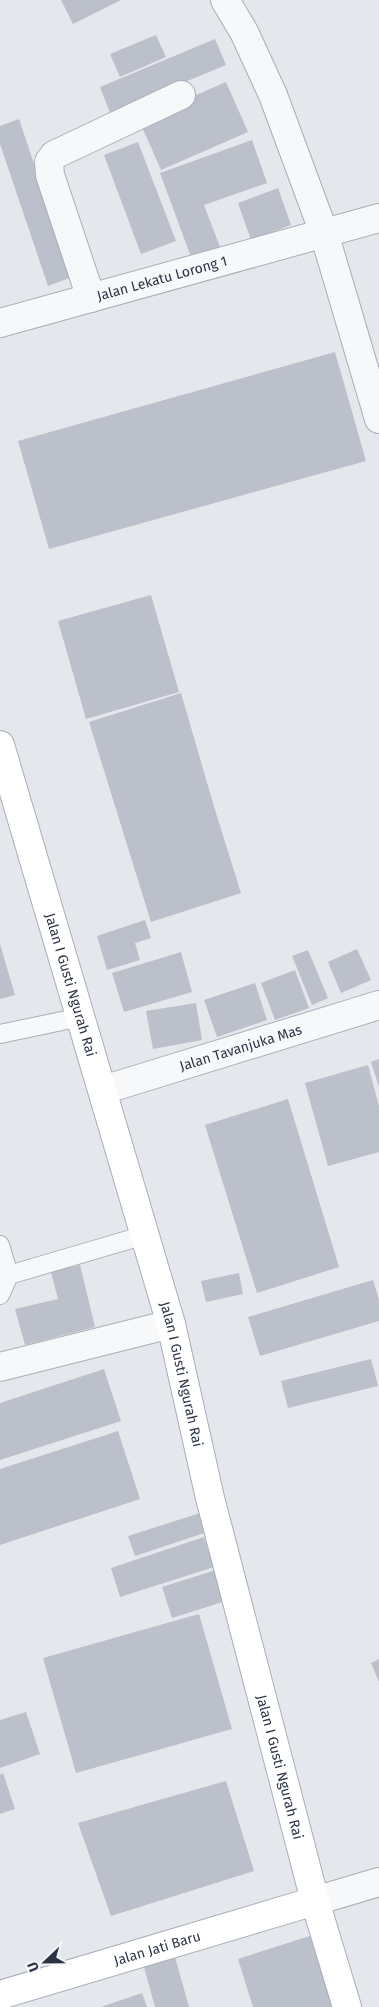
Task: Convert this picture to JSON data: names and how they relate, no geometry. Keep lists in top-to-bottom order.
{
  "streets": {
    "main road": ["Jalan I Gusti Ngurah Rai", "Jalan Jati Baru"],
    "street": ["Jalan Lekatu Lorong 1", "Jalan Tavanjuka Mas"]
  },
  "crossings": [
    ["Jalan I Gusti Ngurah Rai", "Jalan Tavanjuka Mas"],
    ["Jalan I Gusti Ngurah Rai", "Jalan Jati Baru"]
  ],
  "north": "left"
}
